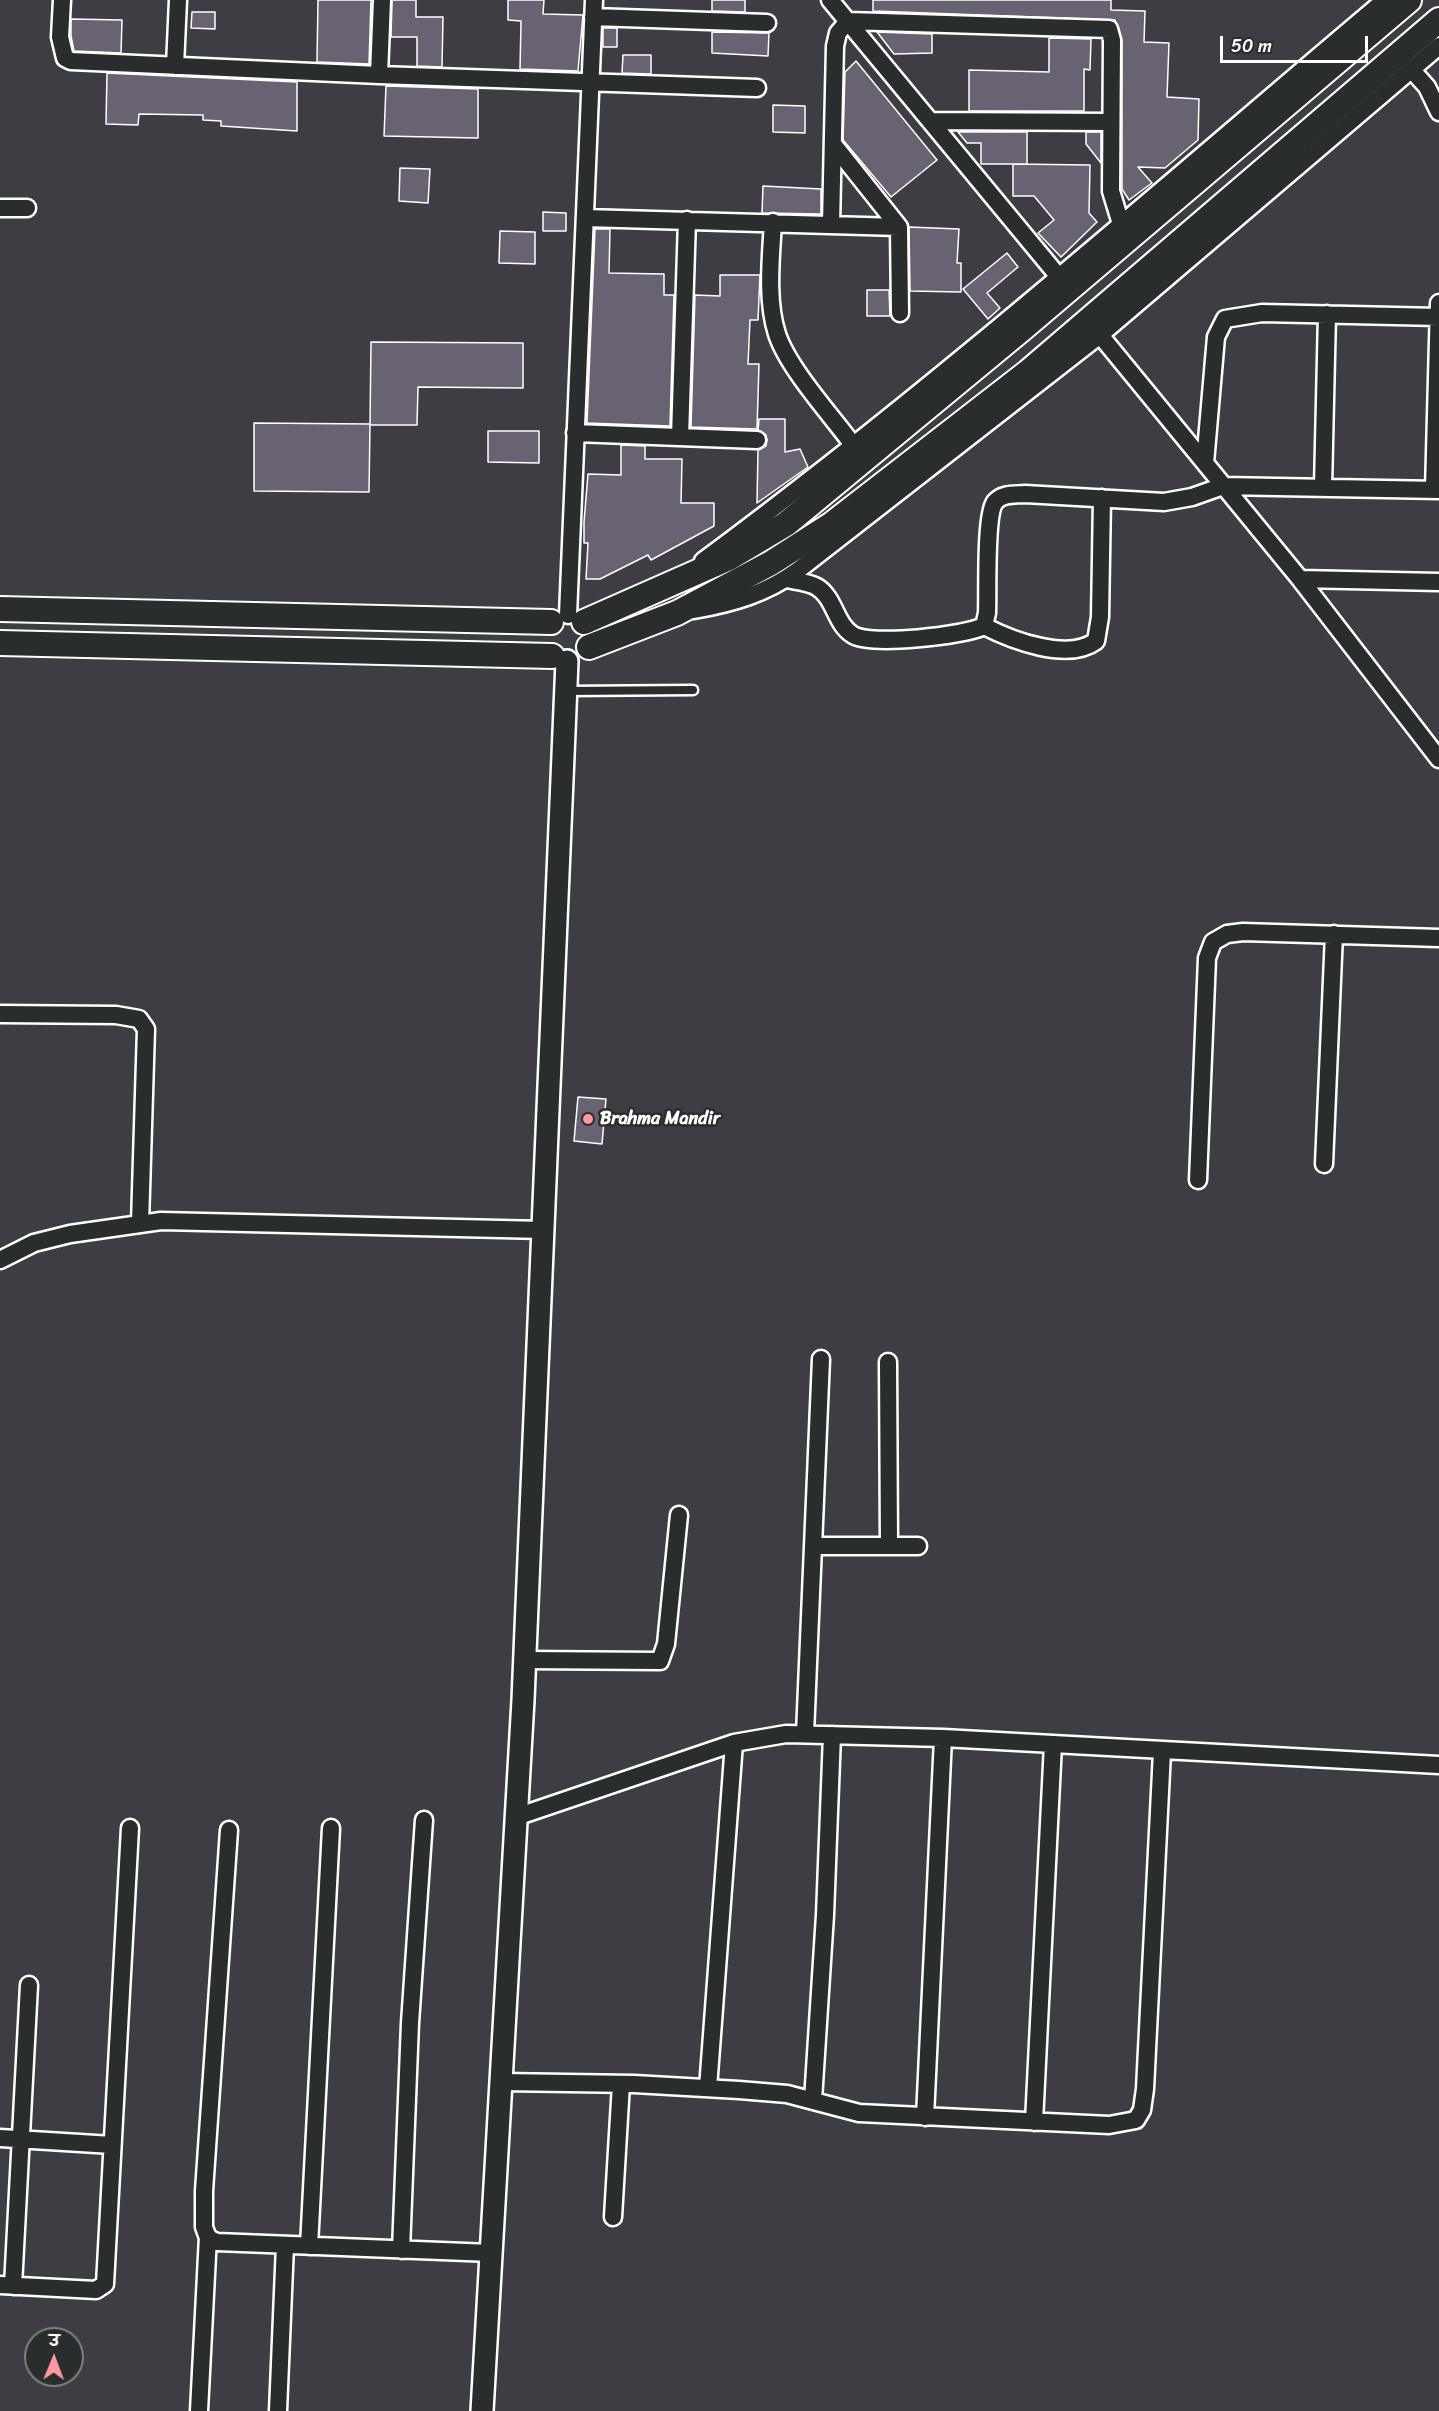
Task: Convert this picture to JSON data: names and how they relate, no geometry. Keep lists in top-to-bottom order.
{
  "places": ["Brahma Mandir"],
  "scale_bar": "50 m",
  "north": "top"
}
